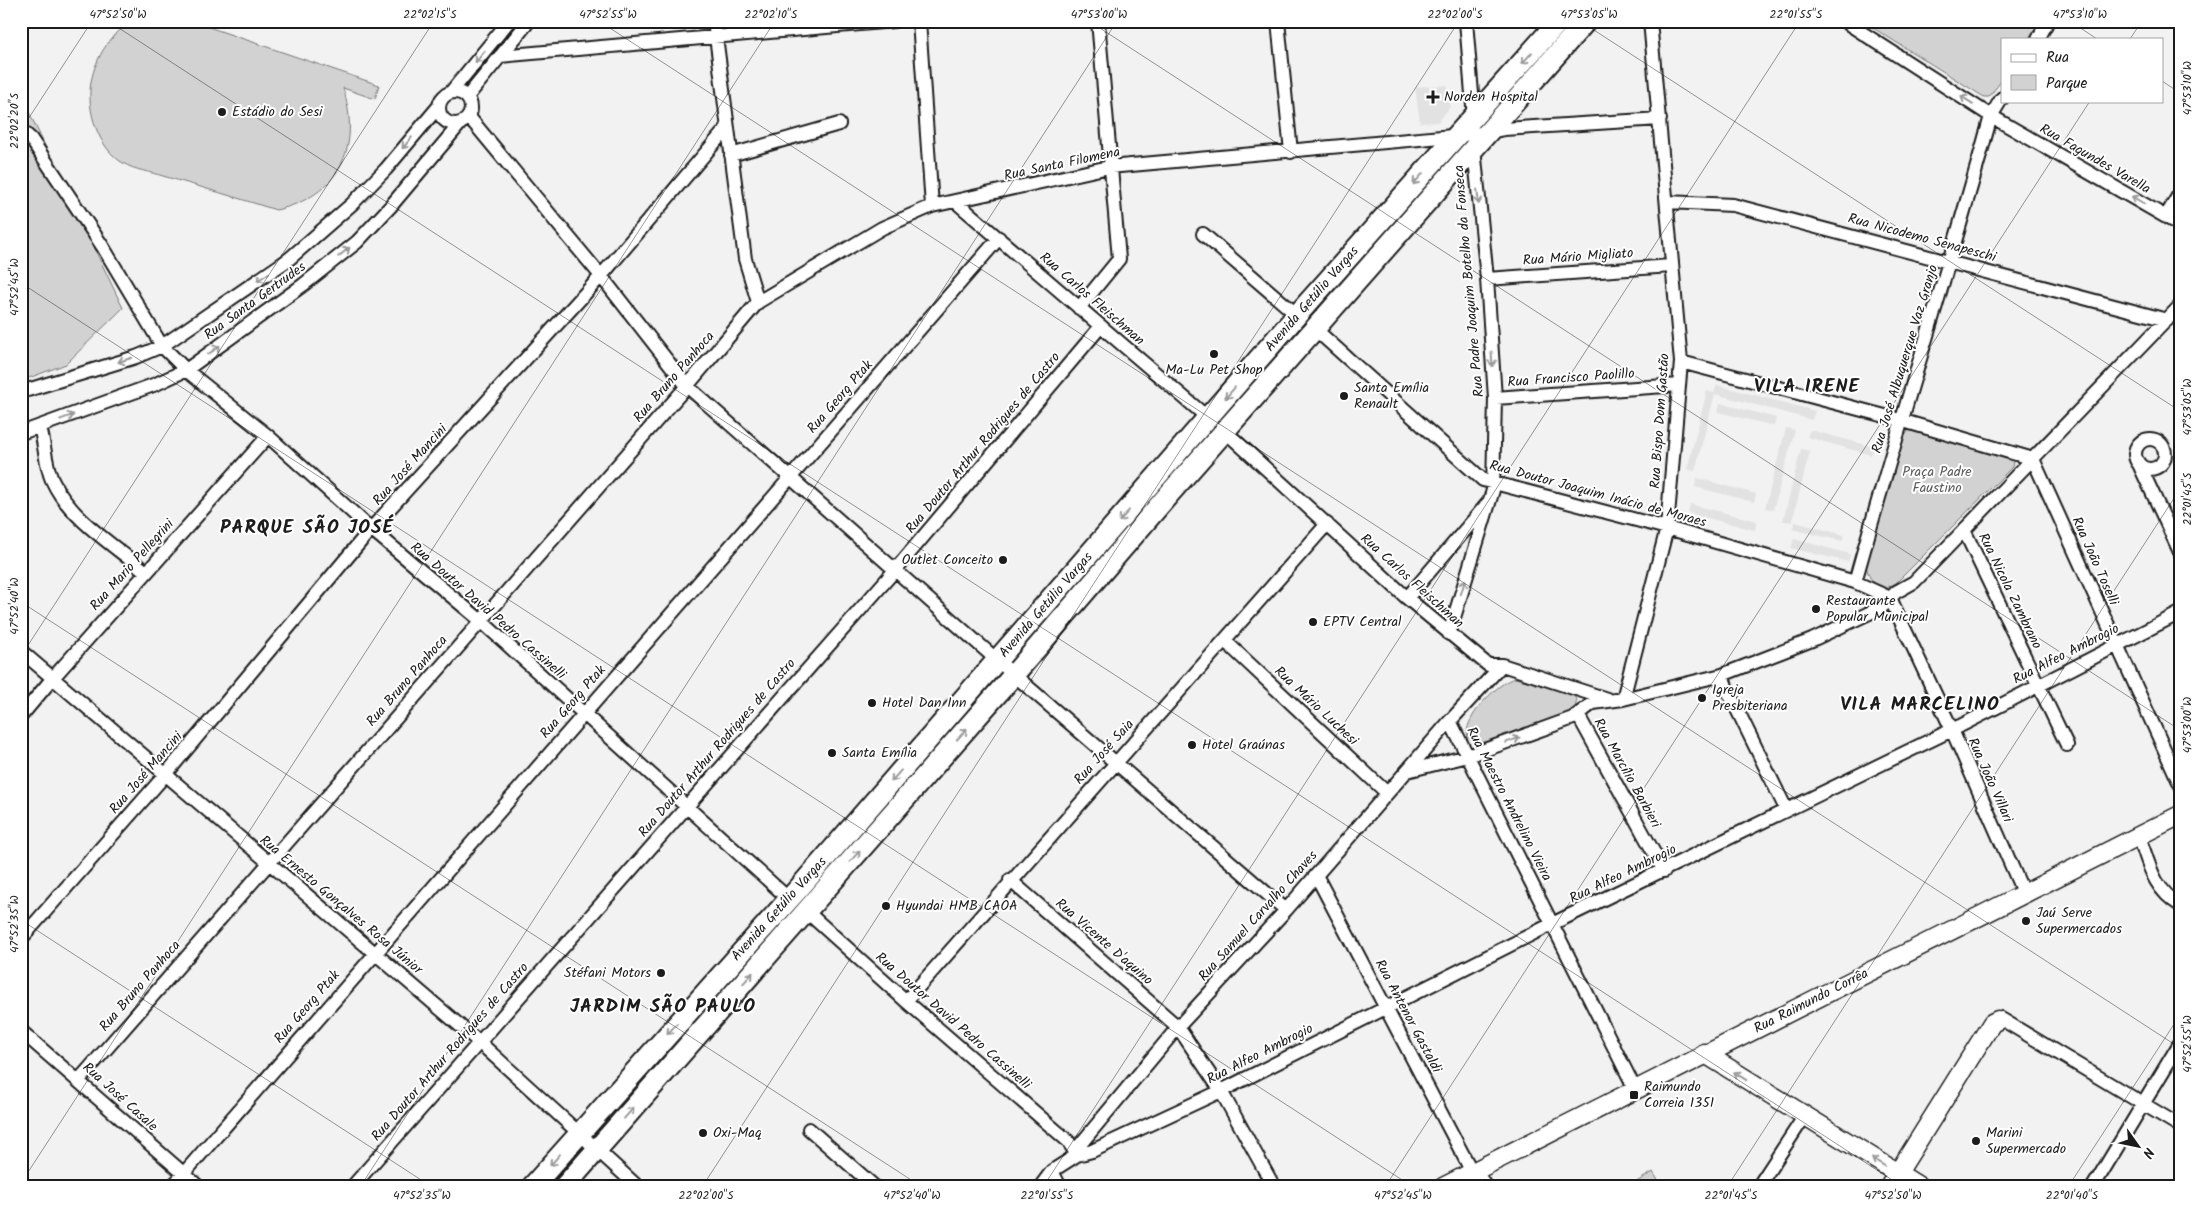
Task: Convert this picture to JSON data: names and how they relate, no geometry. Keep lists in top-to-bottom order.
{
  "streets": {
    "main road": ["Avenida Getúlio Vargas", "Rua Raimundo Corrêa"],
    "street": [
      "Rua Fagundes Varella",
      "Rua Santa Filomena",
      "Rua Nicodemo Senapeschi",
      "Rua Mário Migliato",
      "Rua Padre Joaquim Botelho da Fonseca",
      "Rua Carlos Fleischman",
      "Rua Santa Gertrudes",
      "Rua José Albuquerque Vaz Granjo",
      "Rua Bruno Panhoca",
      "Rua Francisco Paolillo",
      "Rua Georg Ptak",
      "Rua Bispo Dom Gastão",
      "Rua Doutor Arthur Rodrigues de Castro",
      "Rua José Mancini",
      "Rua Doutor Joaquim Inácio de Moraes",
      "Rua João Toselli",
      "Rua Mario Pellegrini",
      "Rua Nicola Zambrano",
      "Rua Doutor David Pedro Cassinelli",
      "Rua Alfeo Ambrogio",
      "Rua Mário Luchesi",
      "Rua José Saia",
      "Rua Marcílio Barbieri",
      "Rua João Villari",
      "Rua Maestro Andrelino Vieira",
      "Rua Ernesto Gonçalves Rosa Júnior",
      "Rua Samuel Carvalho Chaves",
      "Rua Vicente D'aquino",
      "Rua Antenor Gastaldi",
      "Rua José Casale"
    ]
  },
  "crossings": [
    ["Rua Fagundes Varella", "Rua José Albuquerque Vaz Granjo"],
    ["Rua Santa Filomena", "Rua Padre Joaquim Botelho da Fonseca"],
    ["Rua Santa Filomena", "Rua Carlos Fleischman"],
    ["Rua Santa Filomena", "Avenida Getúlio Vargas"],
    ["Rua Santa Filomena", "Rua Bruno Panhoca"],
    ["Rua Santa Filomena", "Rua Bispo Dom Gastão"],
    ["Rua Nicodemo Senapeschi", "Rua José Albuquerque Vaz Granjo"],
    ["Rua Nicodemo Senapeschi", "Rua Bispo Dom Gastão"],
    ["Rua Mário Migliato", "Rua Padre Joaquim Botelho da Fonseca"],
    ["Rua Mário Migliato", "Rua Bispo Dom Gastão"],
    ["Rua Padre Joaquim Botelho da Fonseca", "Rua Carlos Fleischman"],
    ["Rua Padre Joaquim Botelho da Fonseca", "Avenida Getúlio Vargas"],
    ["Rua Padre Joaquim Botelho da Fonseca", "Rua Francisco Paolillo"],
    ["Rua Padre Joaquim Botelho da Fonseca", "Rua Doutor Joaquim Inácio de Moraes"],
    ["Rua Carlos Fleischman", "Avenida Getúlio Vargas"],
    ["Rua Carlos Fleischman", "Rua Georg Ptak"],
    ["Rua Carlos Fleischman", "Rua Doutor Arthur Rodrigues de Castro"],
    ["Rua Carlos Fleischman", "Rua José Saia"],
    ["Rua Carlos Fleischman", "Rua Samuel Carvalho Chaves"],
    ["Avenida Getúlio Vargas", "Rua Doutor Joaquim Inácio de Moraes"],
    ["Avenida Getúlio Vargas", "Rua Doutor David Pedro Cassinelli"],
    ["Avenida Getúlio Vargas", "Rua Ernesto Gonçalves Rosa Júnior"],
    ["Rua Santa Gertrudes", "Rua Doutor David Pedro Cassinelli"],
    ["Rua José Albuquerque Vaz Granjo", "Rua Doutor Joaquim Inácio de Moraes"],
    ["Rua Bruno Panhoca", "Rua Doutor David Pedro Cassinelli"],
    ["Rua Bruno Panhoca", "Rua Ernesto Gonçalves Rosa Júnior"],
    ["Rua Bruno Panhoca", "Rua José Casale"],
    ["Rua Francisco Paolillo", "Rua Bispo Dom Gastão"],
    ["Rua Georg Ptak", "Rua Doutor David Pedro Cassinelli"],
    ["Rua Georg Ptak", "Rua Ernesto Gonçalves Rosa Júnior"],
    ["Rua Georg Ptak", "Rua José Casale"],
    ["Rua Bispo Dom Gastão", "Rua Doutor Joaquim Inácio de Moraes"],
    ["Rua Doutor Arthur Rodrigues de Castro", "Rua Doutor David Pedro Cassinelli"],
    ["Rua Doutor Arthur Rodrigues de Castro", "Rua Ernesto Gonçalves Rosa Júnior"],
    ["Rua José Mancini", "Rua Doutor David Pedro Cassinelli"],
    ["Rua José Mancini", "Rua Ernesto Gonçalves Rosa Júnior"],
    ["Rua Doutor Joaquim Inácio de Moraes", "Rua João Villari"],
    ["Rua João Toselli", "Rua Alfeo Ambrogio"],
    ["Rua Mario Pellegrini", "Rua Doutor David Pedro Cassinelli"],
    ["Rua Mario Pellegrini", "Rua Ernesto Gonçalves Rosa Júnior"],
    ["Rua Nicola Zambrano", "Rua Alfeo Ambrogio"],
    ["Rua Doutor David Pedro Cassinelli", "Rua Alfeo Ambrogio"],
    ["Rua Doutor David Pedro Cassinelli", "Rua José Saia"],
    ["Rua Doutor David Pedro Cassinelli", "Rua Samuel Carvalho Chaves"],
    ["Rua Alfeo Ambrogio", "Rua Marcílio Barbieri"],
    ["Rua Alfeo Ambrogio", "Rua João Villari"],
    ["Rua Alfeo Ambrogio", "Rua Maestro Andrelino Vieira"],
    ["Rua Alfeo Ambrogio", "Rua Samuel Carvalho Chaves"],
    ["Rua Alfeo Ambrogio", "Rua Antenor Gastaldi"],
    ["Rua Mário Luchesi", "Rua José Saia"],
    ["Rua Mário Luchesi", "Rua Samuel Carvalho Chaves"],
    ["Rua José Saia", "Rua Vicente D'aquino"],
    ["Rua João Villari", "Rua Raimundo Corrêa"],
    ["Rua Maestro Andrelino Vieira", "Rua Samuel Carvalho Chaves"],
    ["Rua Maestro Andrelino Vieira", "Rua Raimundo Corrêa"],
    ["Rua Samuel Carvalho Chaves", "Rua Vicente D'aquino"],
    ["Rua Samuel Carvalho Chaves", "Rua Antenor Gastaldi"],
    ["Rua Raimundo Corrêa", "Rua Antenor Gastaldi"]
  ],
  "one_way": ["Rua Fagundes Varella"],
  "districts": [
    "VILA IRENE",
    "PARQUE SÃO JOSÉ",
    "VILA MARCELINO",
    "JARDIM SÃO PAULO"
  ],
  "parks": ["Praça Padre Faustino"],
  "places": {
    "health": ["Norden Hospital"],
    "other": [
      "Estádio do Sesi",
      "Ma-Lu Pet Shop",
      "Santa Emília Renault",
      "Outlet Conceito",
      "Restaurante Popular Municipal",
      "EPTV Central",
      "Igreja Presbiteriana",
      "Hotel Dan Inn",
      "Hotel Graúnas",
      "Santa Emília",
      "Hyundai HMB CAOA",
      "Jaú Serve Supermercados",
      "Stéfani Motors",
      "Oxi-Maq",
      "Marini Supermercado"
    ],
    "transit": ["Raimundo Correia 1351"]
  },
  "legend": ["Rua", "Parque"],
  "north": "bottom right",
  "coordinates": [
    "47°52'50\"W",
    "22°02'15\"S",
    "47°52'55\"W",
    "22°02'10\"S",
    "47°53'00\"W",
    "22°02'00\"S",
    "47°53'05\"W",
    "22°01'55\"S",
    "47°53'10\"W",
    "22°02'20\"S",
    "47°52'45\"W",
    "22°01'45\"S",
    "47°52'40\"W",
    "47°52'35\"W",
    "22°01'40\"S"
  ]
}
